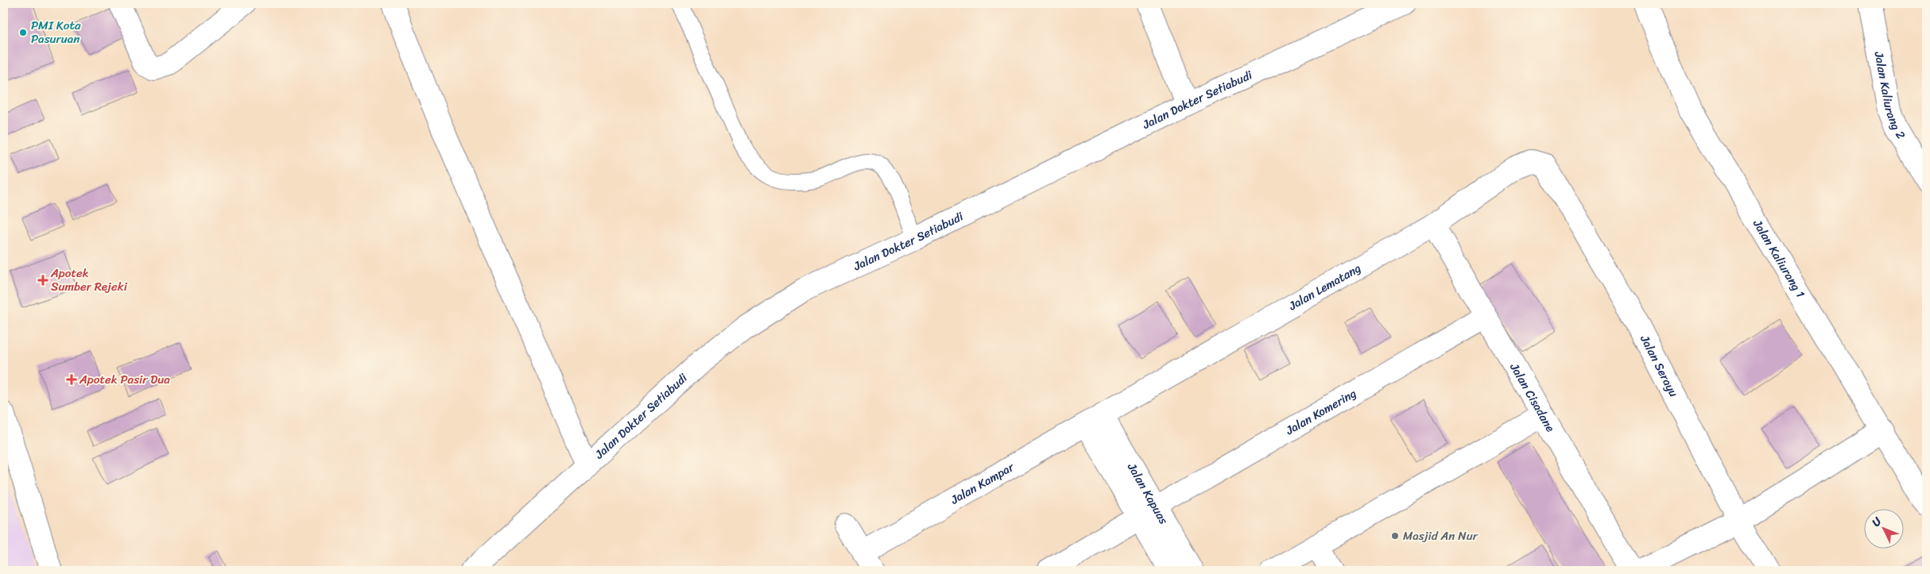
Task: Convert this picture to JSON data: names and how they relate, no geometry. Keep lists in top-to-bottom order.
{
  "streets": {
    "main road": [
      "Jalan Kaliurang 2",
      "Jalan Dokter Setiabudi",
      "Jalan Kaliurang 1",
      "Jalan Lematang",
      "Jalan Serayu",
      "Jalan Cisadane",
      "Jalan Komering",
      "Jalan Kampar",
      "Jalan Kapuas"
    ]
  },
  "crossings": [
    ["Jalan Lematang", "Jalan Serayu"],
    ["Jalan Lematang", "Jalan Cisadane"],
    ["Jalan Lematang", "Jalan Kampar"],
    ["Jalan Lematang", "Jalan Kapuas"],
    ["Jalan Cisadane", "Jalan Komering"],
    ["Jalan Komering", "Jalan Kapuas"],
    ["Jalan Kampar", "Jalan Kapuas"]
  ],
  "places": {
    "other": ["PMI Kota Pasuruan", "Masjid An Nur"],
    "health": ["Apotek Sumber Rejeki", "Apotek Pasir Dua"]
  },
  "north": "top left"
}
